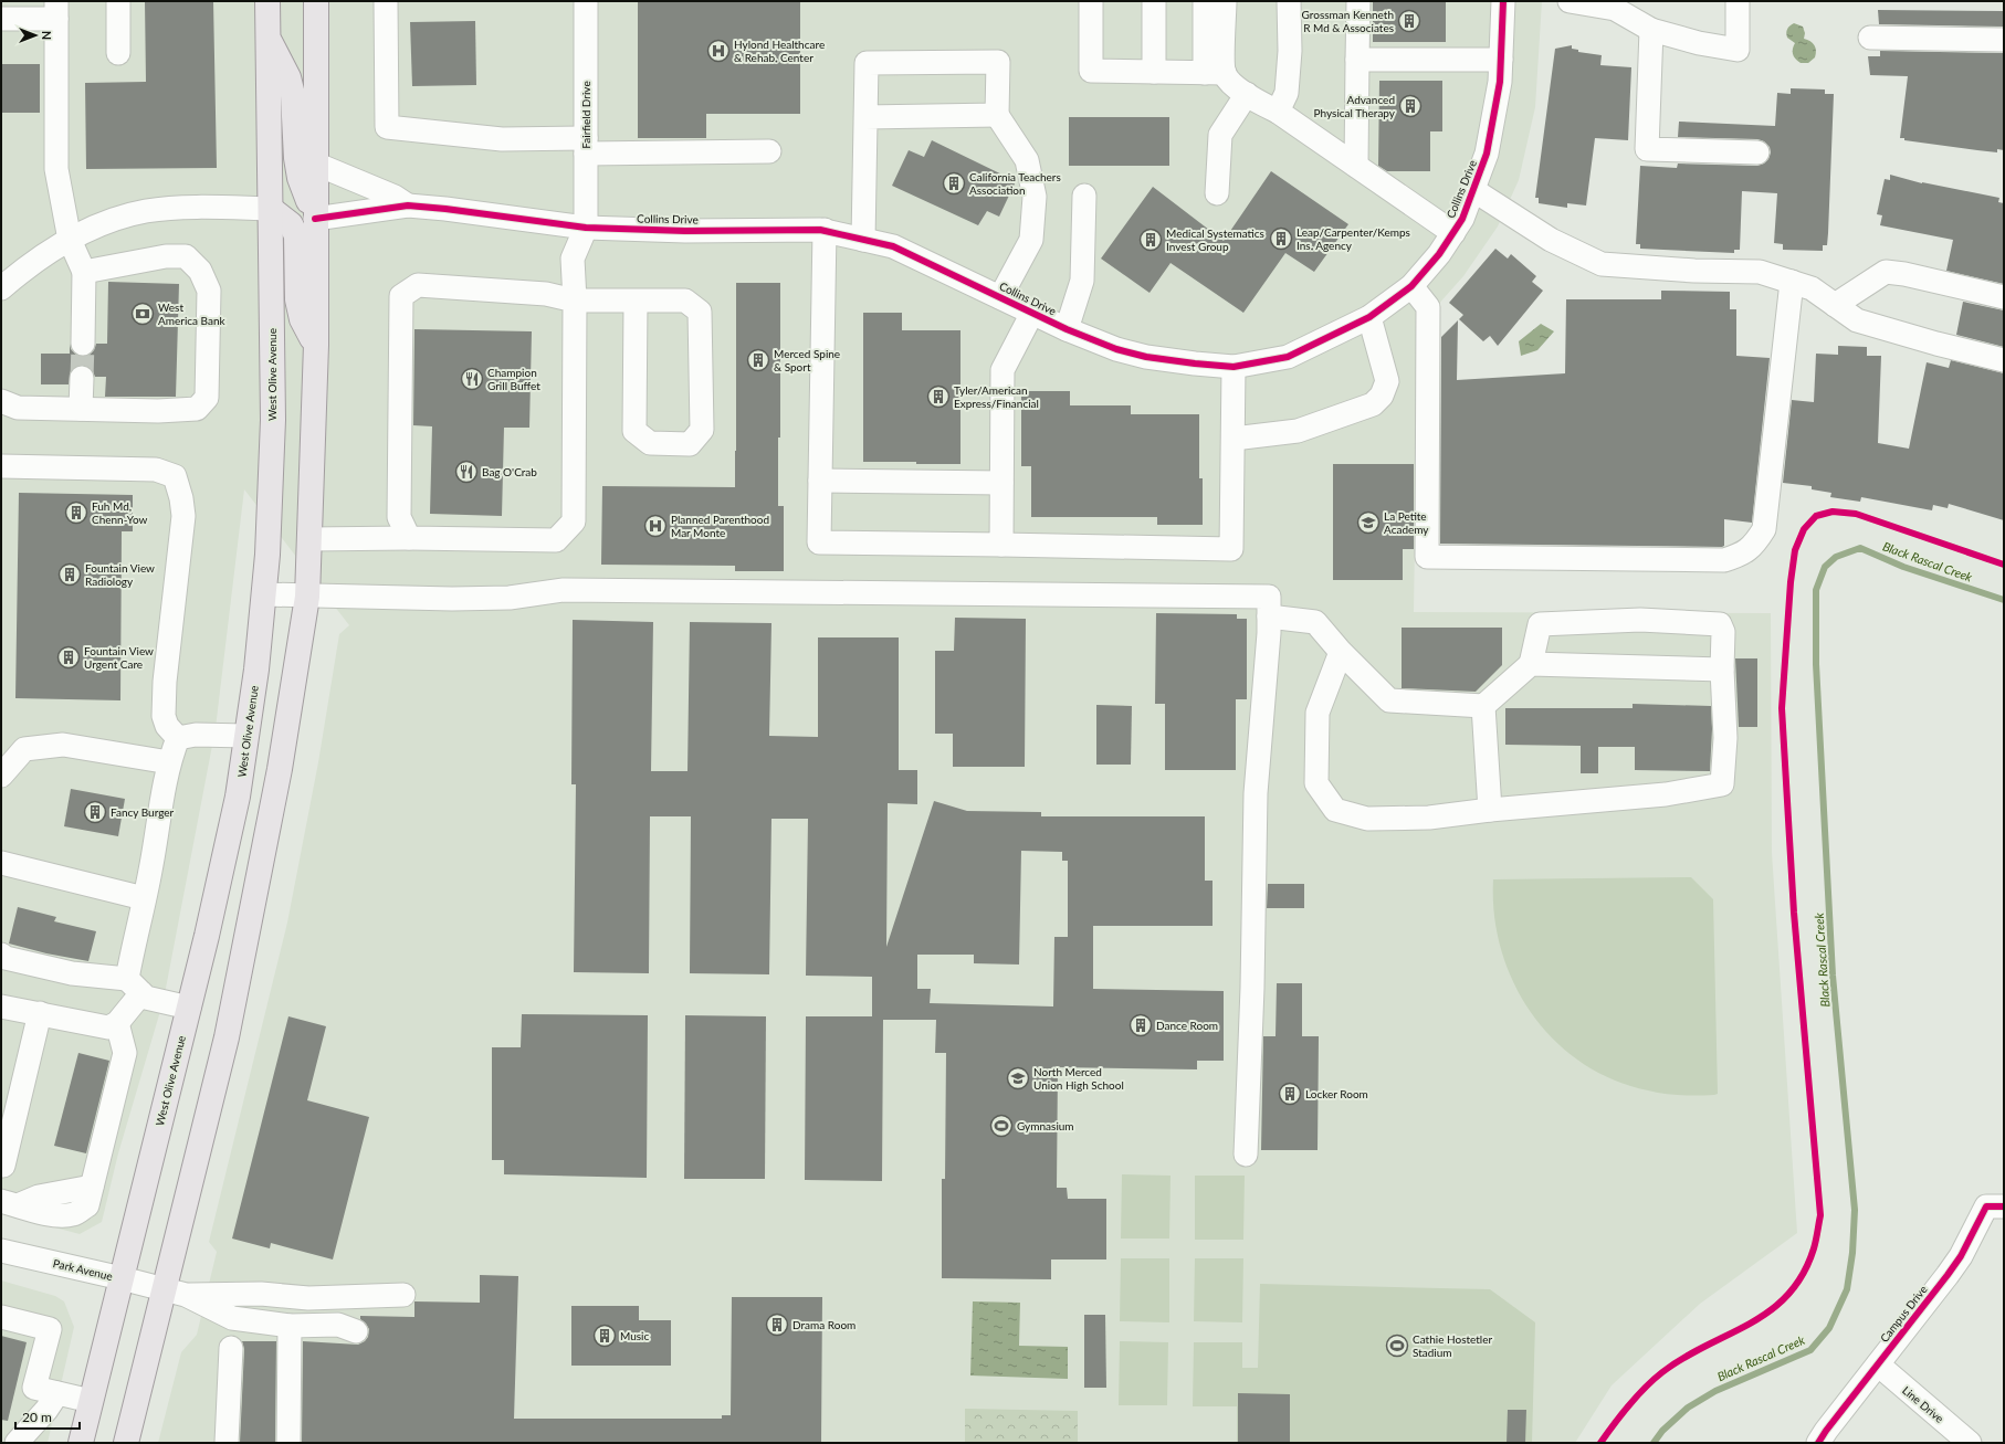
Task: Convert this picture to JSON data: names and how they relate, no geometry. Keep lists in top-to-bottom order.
{
  "streets": {
    "main road": ["West Olive Avenue"],
    "street": [
      "Fairfield Drive",
      "Collins Drive",
      "Park Avenue",
      "Campus Drive",
      "Line Drive"
    ]
  },
  "crossings": [
    ["Fairfield Drive", "Collins Drive"],
    ["West Olive Avenue", "Park Avenue"],
    ["Campus Drive", "Line Drive"]
  ],
  "water": ["Black Rascal Creek"],
  "places": {
    "building": [
      "Grossman Kenneth R Md & Associates",
      "Advanced Physical Therapy",
      "California Teachers Association",
      "Leap/Carpenter/Kemps Ins. Agency",
      "Medical Systematics Invest Group",
      "Merced Spine & Sport",
      "Tyler/American Express/Financial",
      "Fuh Md, Chenn-Yow",
      "Fountain View Radiology",
      "Fountain View Urgent Care",
      "Fancy Burger",
      "Dance Room",
      "Locker Room",
      "Drama Room",
      "Music"
    ],
    "hospital": ["Hylond Healthcare & Rehab. Center", "Planned Parenthood Mar Monte"],
    "bank": ["West America Bank"],
    "restaurant": ["Champion Grill Buffet", "Bag O'Crab"],
    "school or university": ["La Petite Academy", "North Merced Union High School"],
    "sports": ["Gymnasium", "Cathie Hostetler Stadium"]
  },
  "scale_bar": "20 m",
  "north": "right"
}
